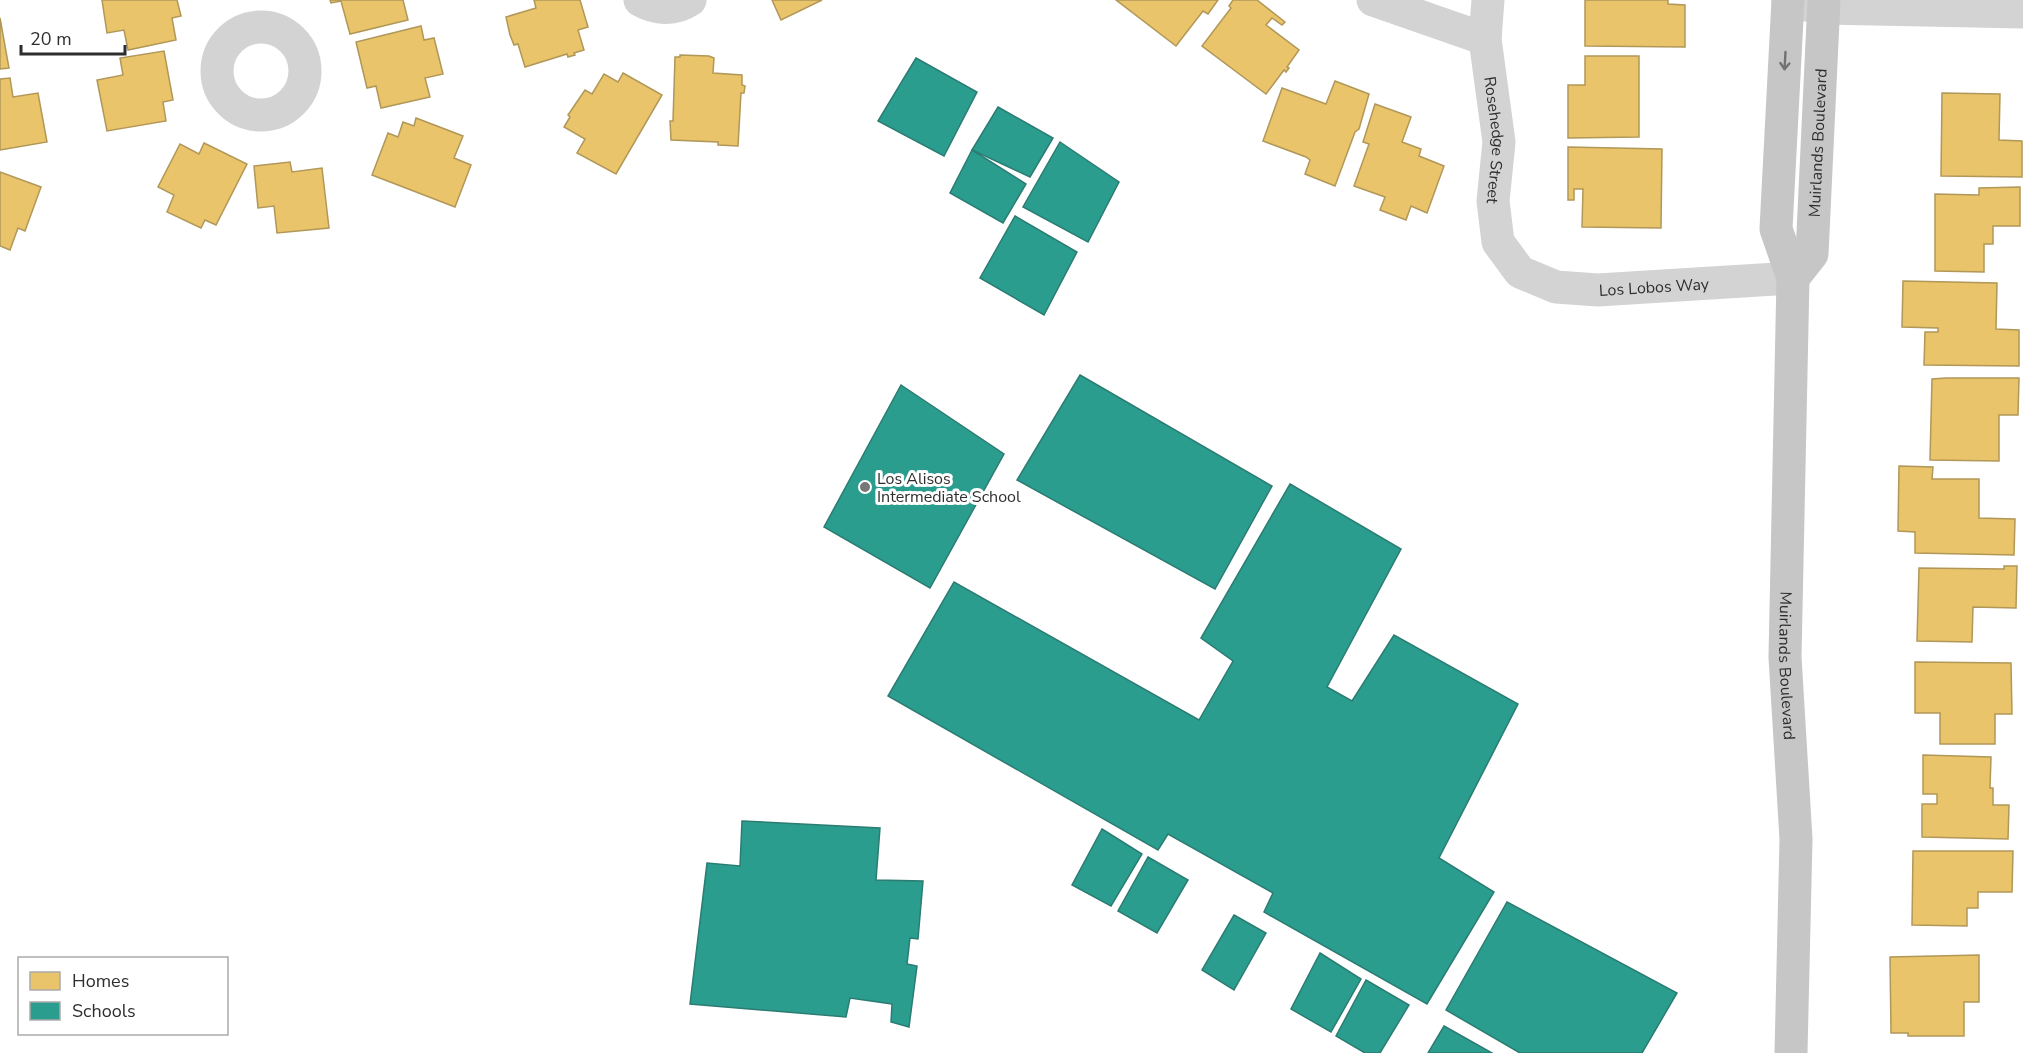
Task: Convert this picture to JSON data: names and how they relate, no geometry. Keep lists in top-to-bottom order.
{
  "streets": {
    "main road": ["Muirlands Boulevard"],
    "street": ["Rosehedge Street", "Los Lobos Way"]
  },
  "crossings": [
    ["Rosehedge Street", "Los Lobos Way"],
    ["Muirlands Boulevard", "Los Lobos Way"]
  ],
  "places": ["Los Alisos Intermediate School"],
  "legend": ["Homes", "Schools"],
  "scale_bar": "20 m"
}
